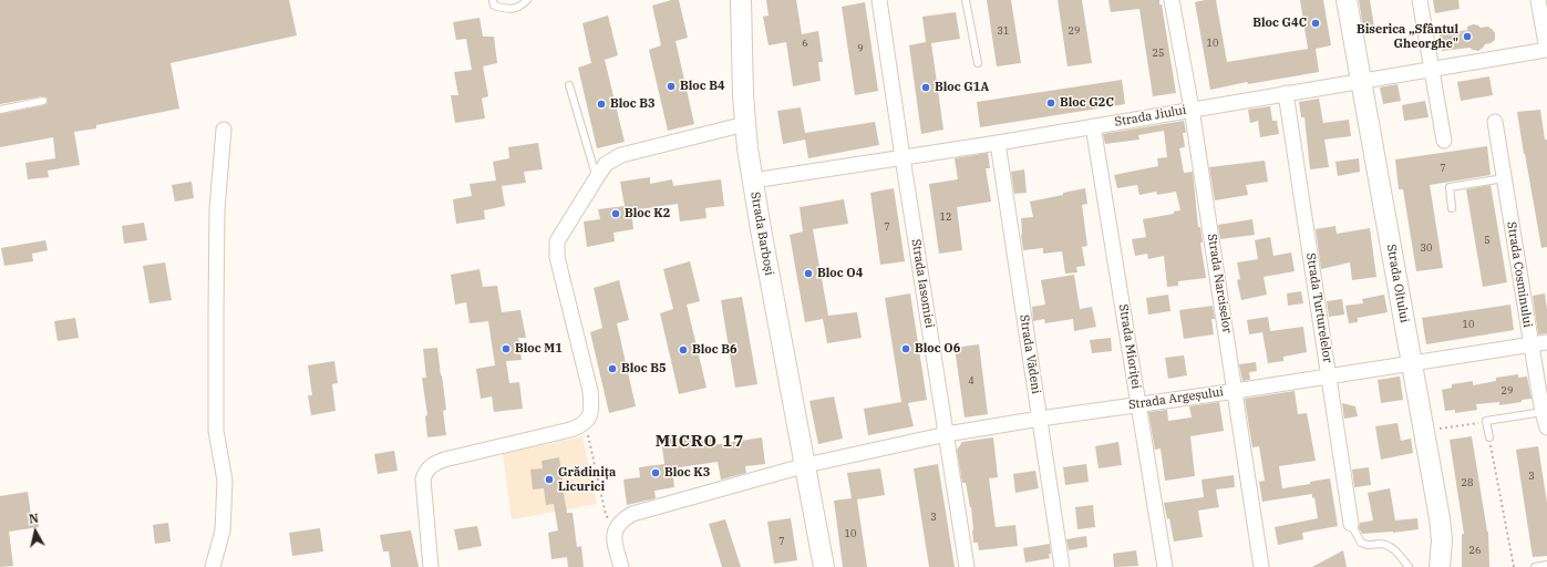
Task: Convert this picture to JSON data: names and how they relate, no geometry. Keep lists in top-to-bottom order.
{
  "streets": {
    "street": [
      "Strada Jiului",
      "Strada Barboși",
      "Strada Cosminului",
      "Strada Iasomiei",
      "Strada Narciselor",
      "Strada Oltului",
      "Strada Turturelelor",
      "Strada Mioriței",
      "Strada Vădeni",
      "Strada Argeșului"
    ]
  },
  "crossings": [
    ["Strada Jiului", "Strada Barboși"],
    ["Strada Jiului", "Strada Iasomiei"],
    ["Strada Jiului", "Strada Narciselor"],
    ["Strada Jiului", "Strada Oltului"],
    ["Strada Jiului", "Strada Turturelelor"],
    ["Strada Jiului", "Strada Mioriței"],
    ["Strada Jiului", "Strada Vădeni"],
    ["Strada Barboși", "Strada Argeșului"],
    ["Strada Cosminului", "Strada Argeșului"],
    ["Strada Iasomiei", "Strada Argeșului"],
    ["Strada Narciselor", "Strada Argeșului"],
    ["Strada Oltului", "Strada Argeșului"],
    ["Strada Turturelelor", "Strada Argeșului"],
    ["Strada Mioriței", "Strada Argeșului"],
    ["Strada Vădeni", "Strada Argeșului"]
  ],
  "districts": ["MICRO 17"],
  "places": [
    "Bloc G4C",
    "Biserica „Sfântul Gheorghe\"",
    "Bloc B4",
    "Bloc G1A",
    "Bloc G2C",
    "Bloc B3",
    "Bloc K2",
    "Bloc O4",
    "Bloc M1",
    "Bloc O6",
    "Bloc B6",
    "Bloc B5",
    "Bloc K3",
    "Grădinița Licurici"
  ],
  "house_numbers": [
    "31",
    "29",
    "6",
    "10",
    "9",
    "25",
    "7",
    "12",
    "7",
    "5",
    "30",
    "10",
    "4",
    "29",
    "3",
    "28",
    "3",
    "10",
    "7",
    "26"
  ],
  "north": "top"
}
